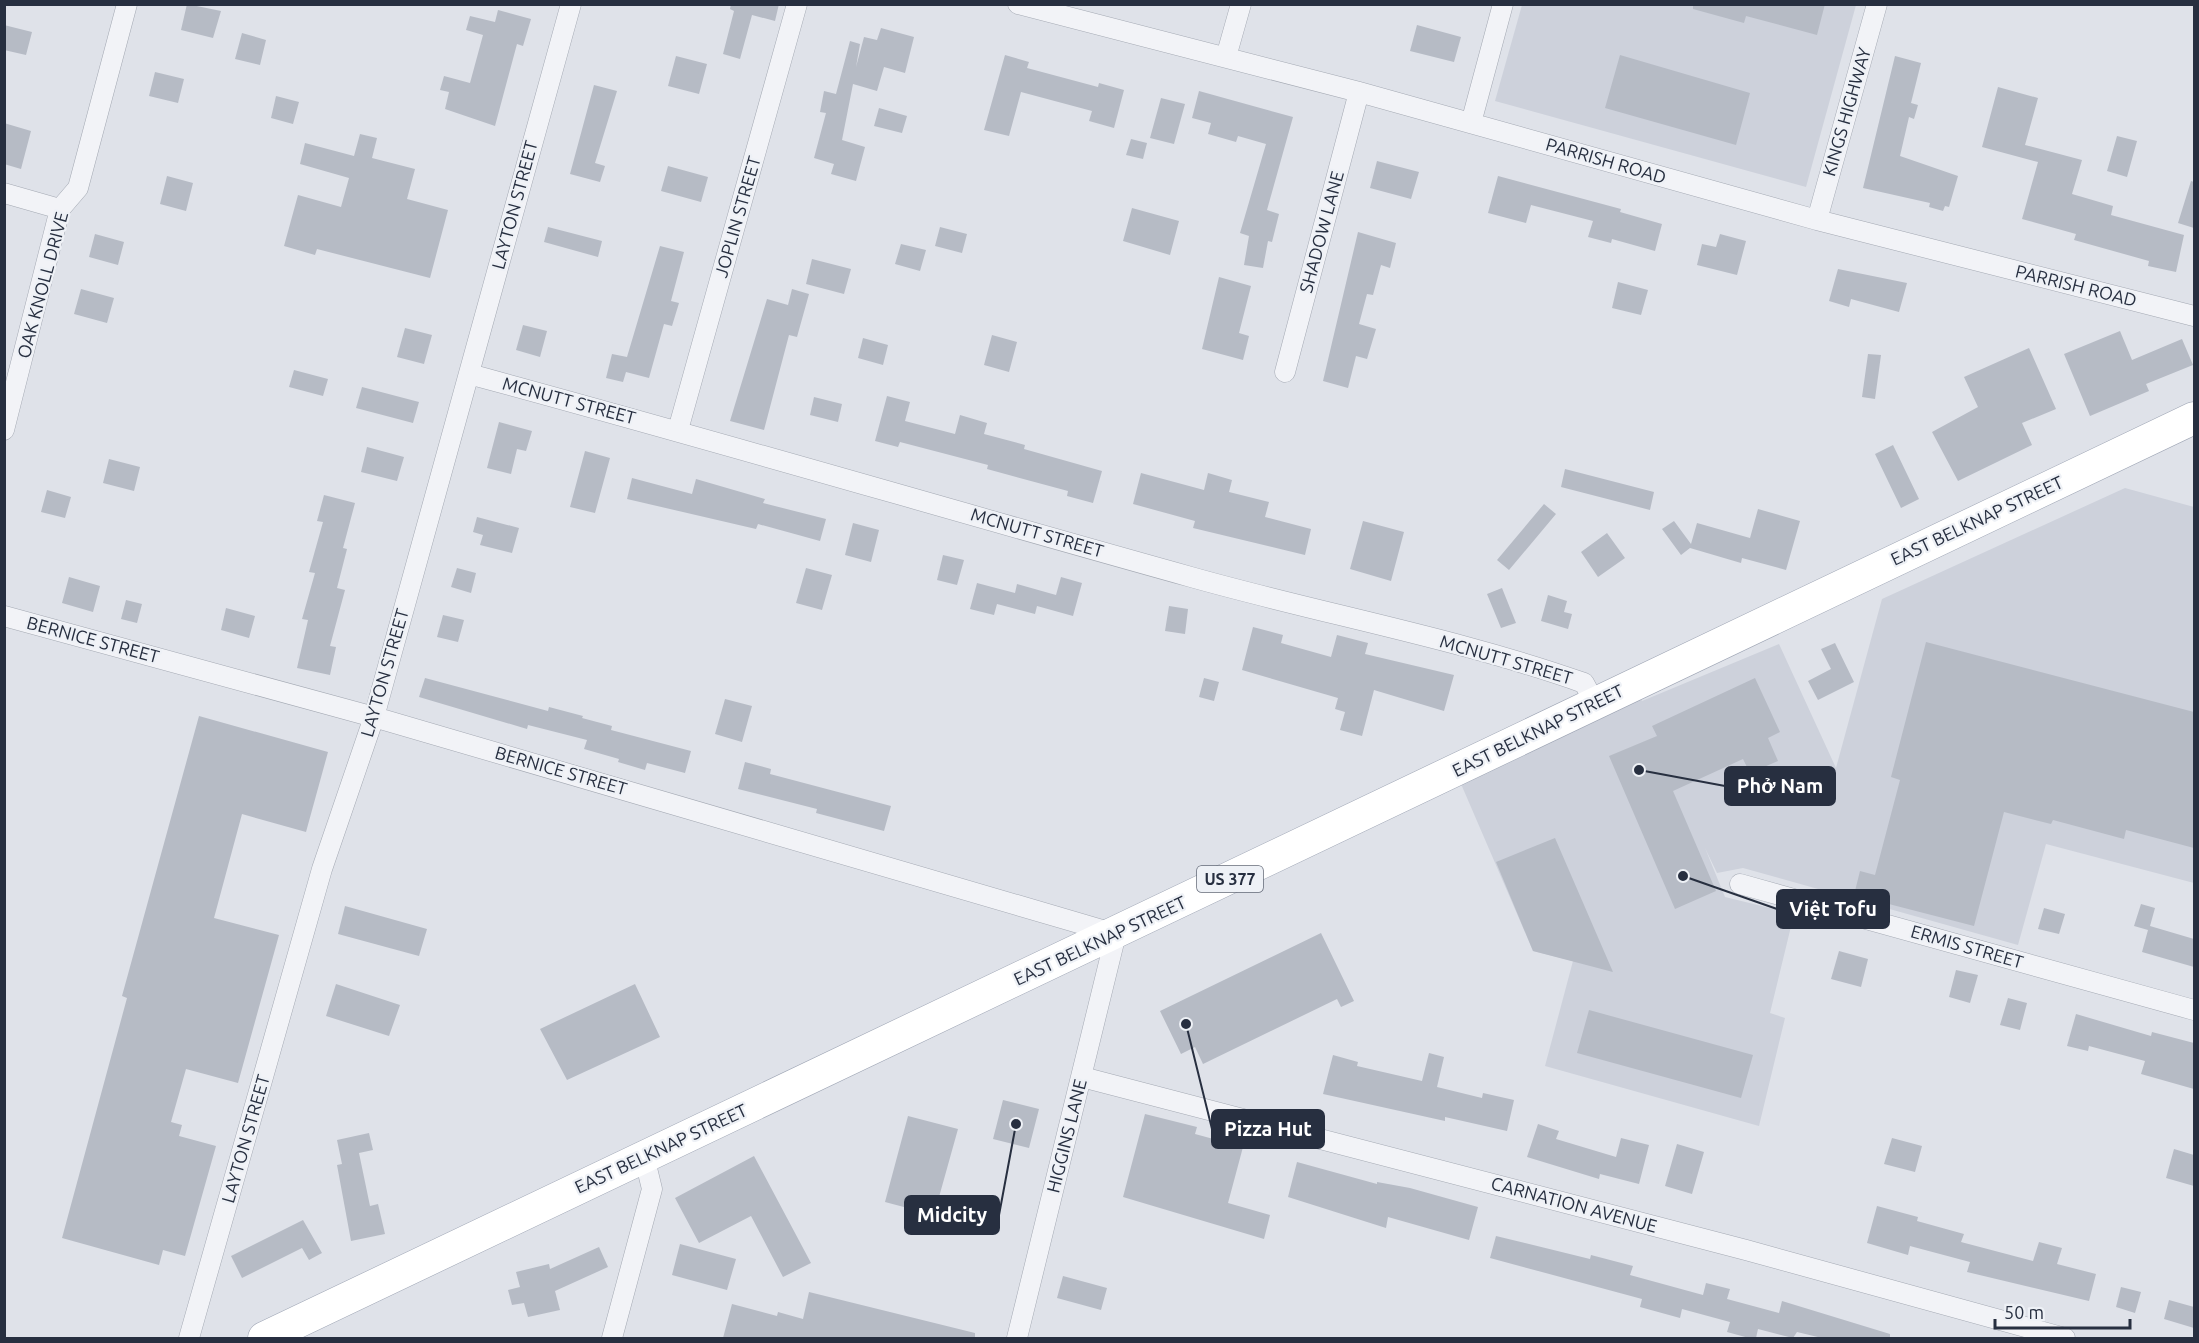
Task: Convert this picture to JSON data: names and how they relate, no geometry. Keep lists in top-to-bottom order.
{
  "streets": {
    "main road": ["EAST BELKNAP STREET", "US 377"],
    "street": [
      "KINGS HIGHWAY",
      "PARRISH ROAD",
      "LAYTON STREET",
      "JOPLIN STREET",
      "SHADOW LANE",
      "OAK KNOLL DRIVE",
      "MCNUTT STREET",
      "BERNICE STREET",
      "ERMIS STREET",
      "HIGGINS LANE",
      "CARNATION AVENUE"
    ]
  },
  "crossings": [
    ["KINGS HIGHWAY", "PARRISH ROAD"],
    ["PARRISH ROAD", "SHADOW LANE"],
    ["LAYTON STREET", "MCNUTT STREET"],
    ["LAYTON STREET", "BERNICE STREET"],
    ["JOPLIN STREET", "MCNUTT STREET"],
    ["MCNUTT STREET", "EAST BELKNAP STREET"],
    ["EAST BELKNAP STREET", "BERNICE STREET"],
    ["EAST BELKNAP STREET", "HIGGINS LANE"],
    ["BERNICE STREET", "HIGGINS LANE"],
    ["HIGGINS LANE", "CARNATION AVENUE"]
  ],
  "places": [
    "Phở Nam",
    "Việt Tofu",
    "Pizza Hut",
    "Midcity"
  ],
  "scale_bar": "50 m"
}
